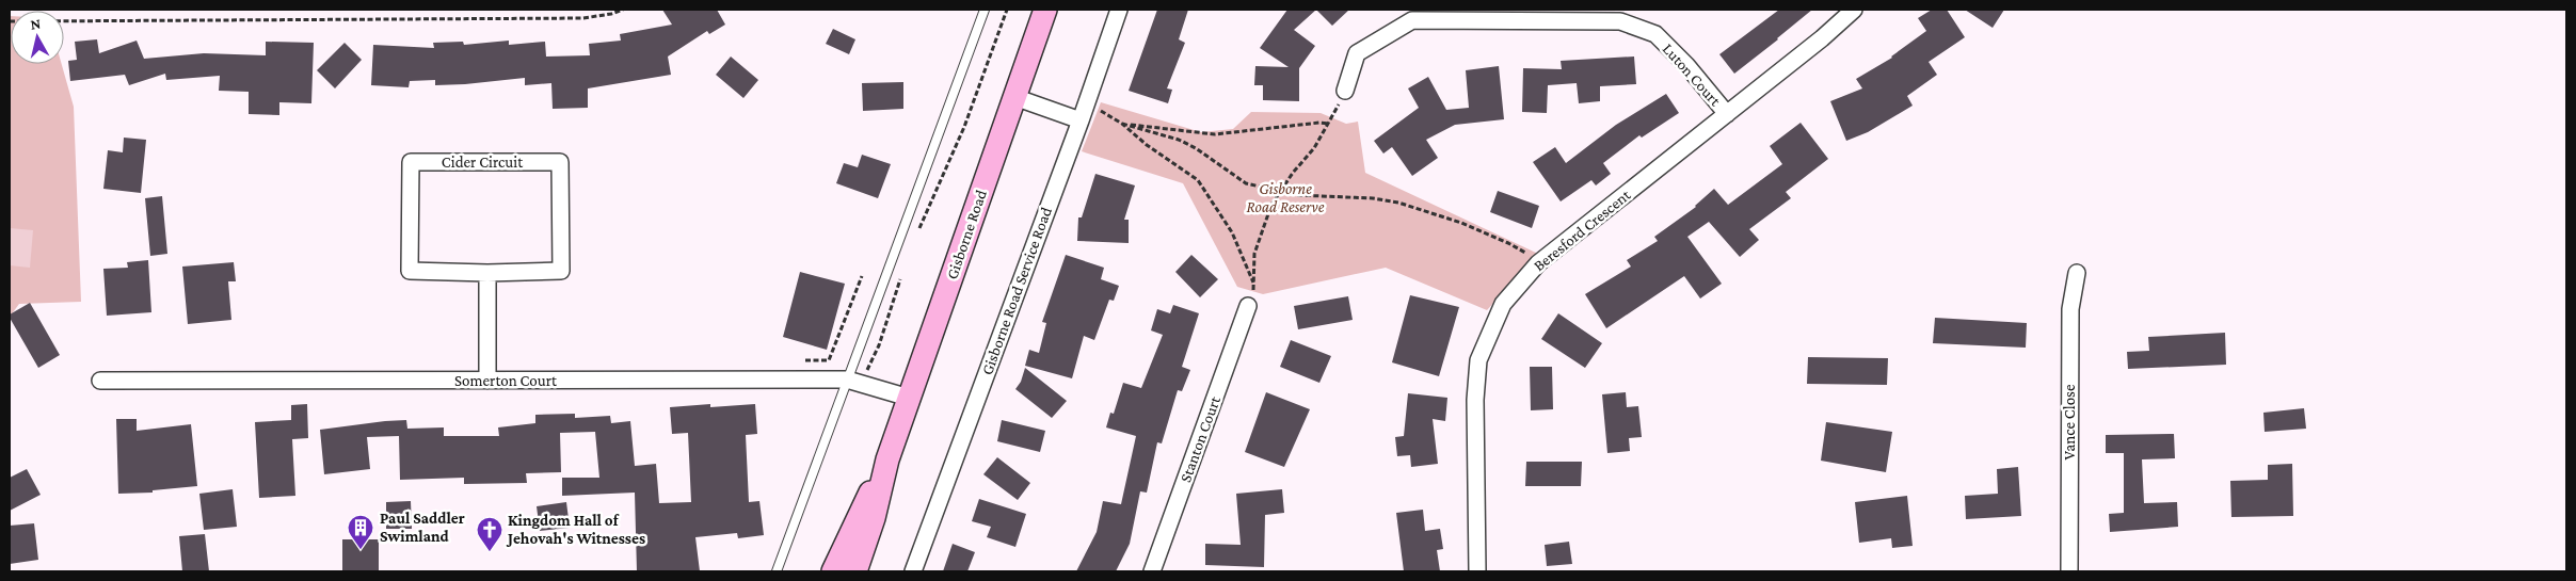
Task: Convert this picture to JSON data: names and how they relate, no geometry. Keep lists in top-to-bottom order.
{
  "streets": {
    "main road": ["Gisborne Road"],
    "street": [
      "Luton Court",
      "Cider Circuit",
      "Beresford Crescent",
      "Gisborne Road Service Road",
      "Somerton Court",
      "Vance Close",
      "Stanton Court"
    ]
  },
  "crossings": [
    ["Luton Court", "Beresford Crescent"],
    ["Gisborne Road", "Somerton Court"]
  ],
  "parks": ["Gisborne Road Reserve"],
  "places": {
    "building": ["Paul Saddler Swimland"],
    "church": ["Kingdom Hall of Jehovah's Witnesses"]
  },
  "north": "top"
}
